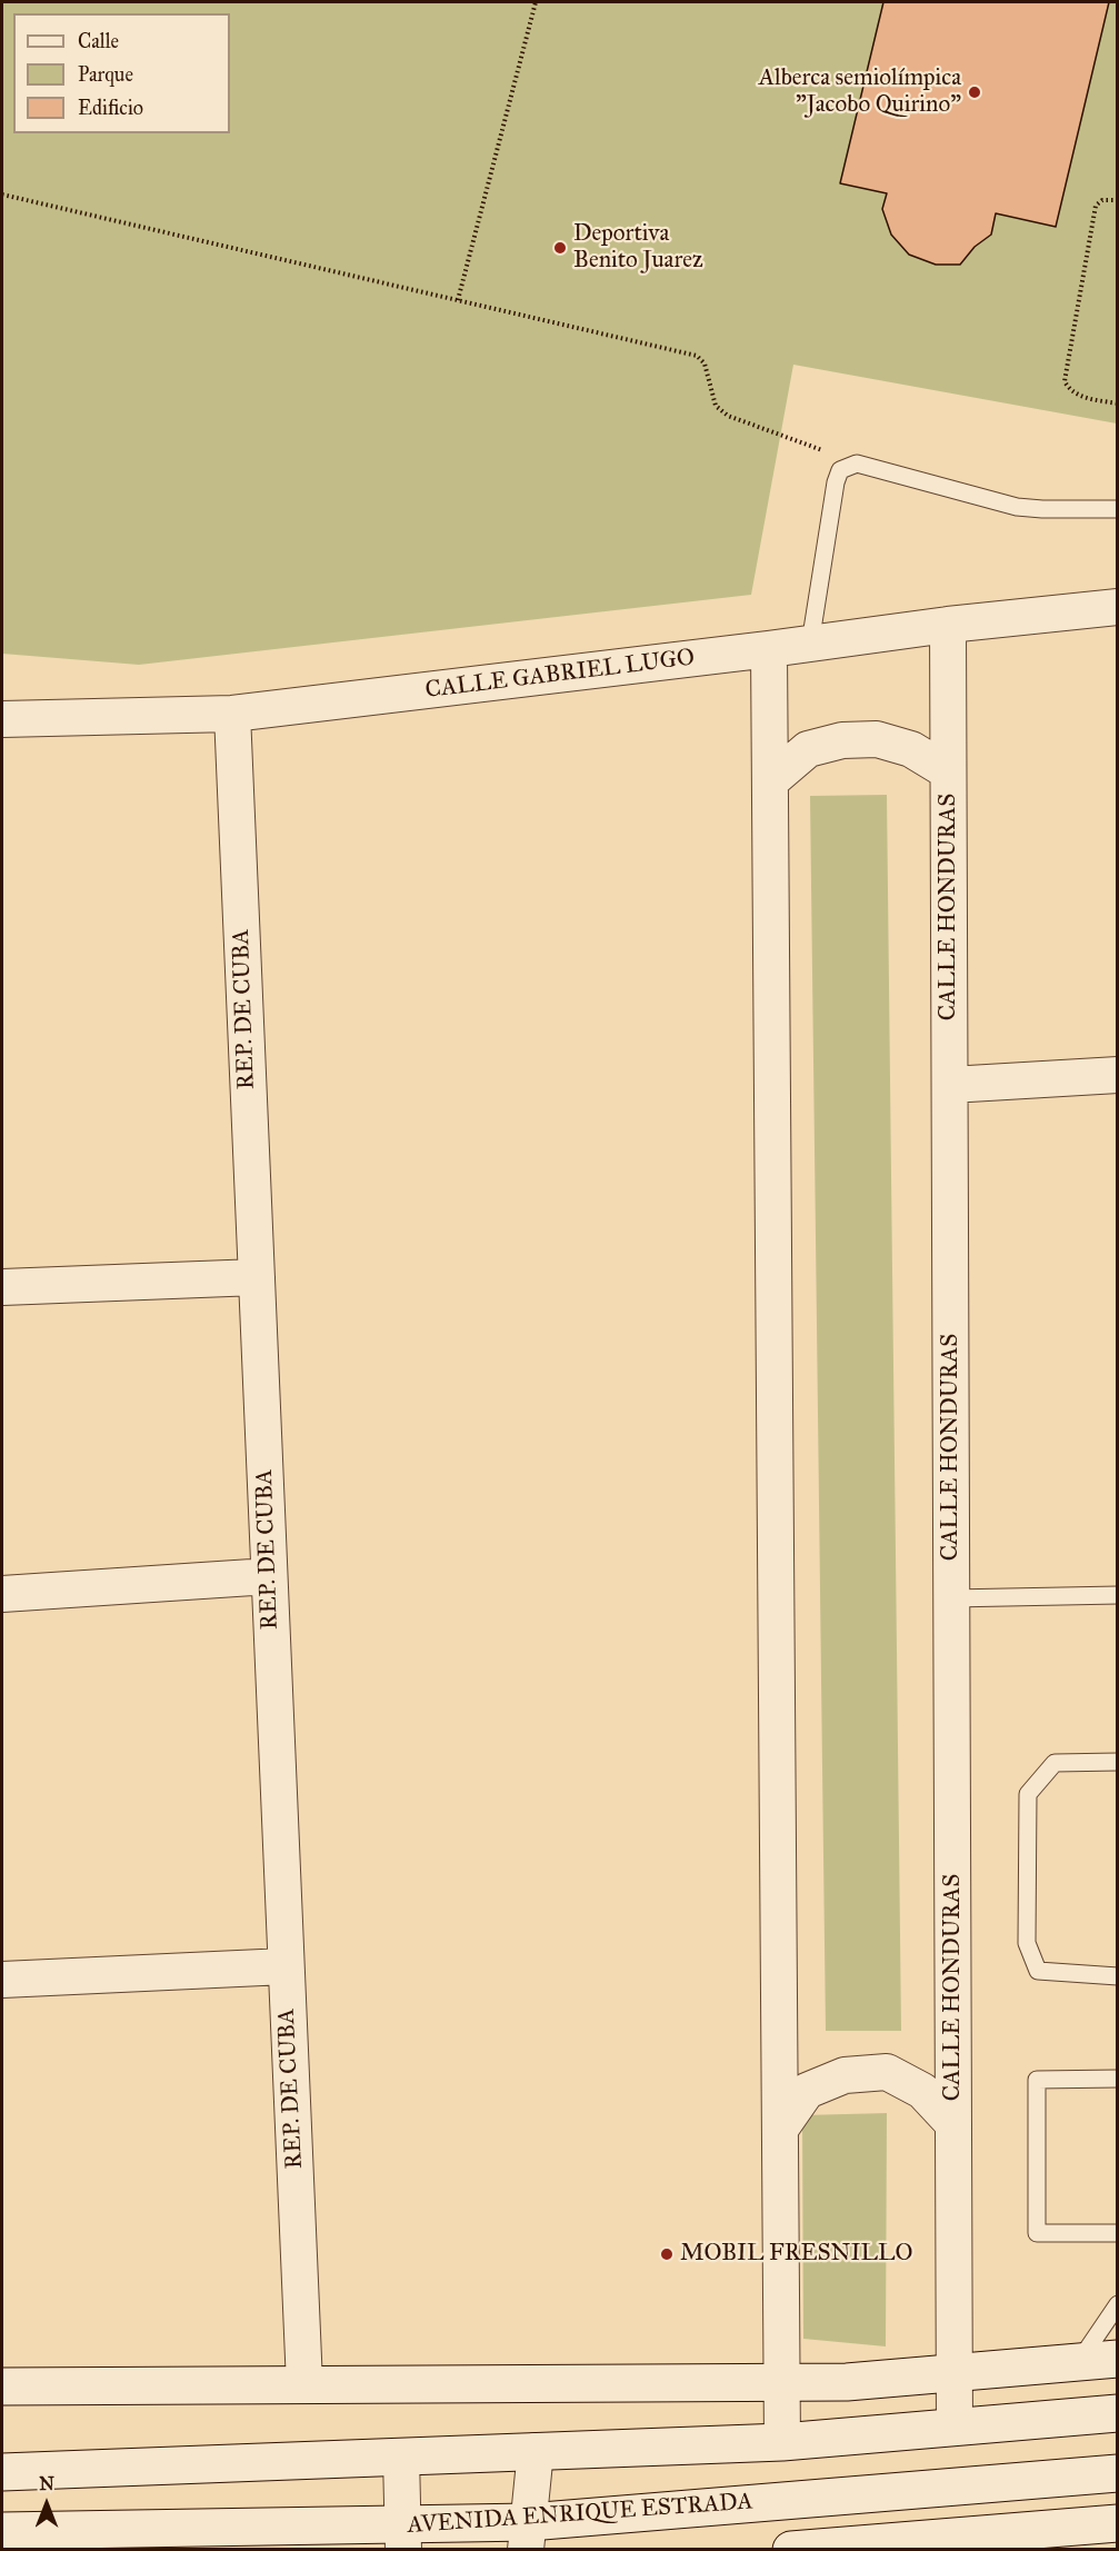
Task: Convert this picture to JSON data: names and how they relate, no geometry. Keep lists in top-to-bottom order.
{
  "streets": {
    "main road": ["AVENIDA ENRIQUE ESTRADA"],
    "street": ["CALLE GABRIEL LUGO", "CALLE HONDURAS", "REP. DE CUBA"]
  },
  "crossings": [
    ["CALLE GABRIEL LUGO", "CALLE HONDURAS"],
    ["CALLE GABRIEL LUGO", "REP. DE CUBA"]
  ],
  "places": ["Alberca semiolímpica \"Jacobo Quirino\"", "Deportiva Benito Juarez", "MOBIL FRESNILLO"],
  "legend": ["Calle", "Parque", "Edificio"],
  "north": "top"
}
